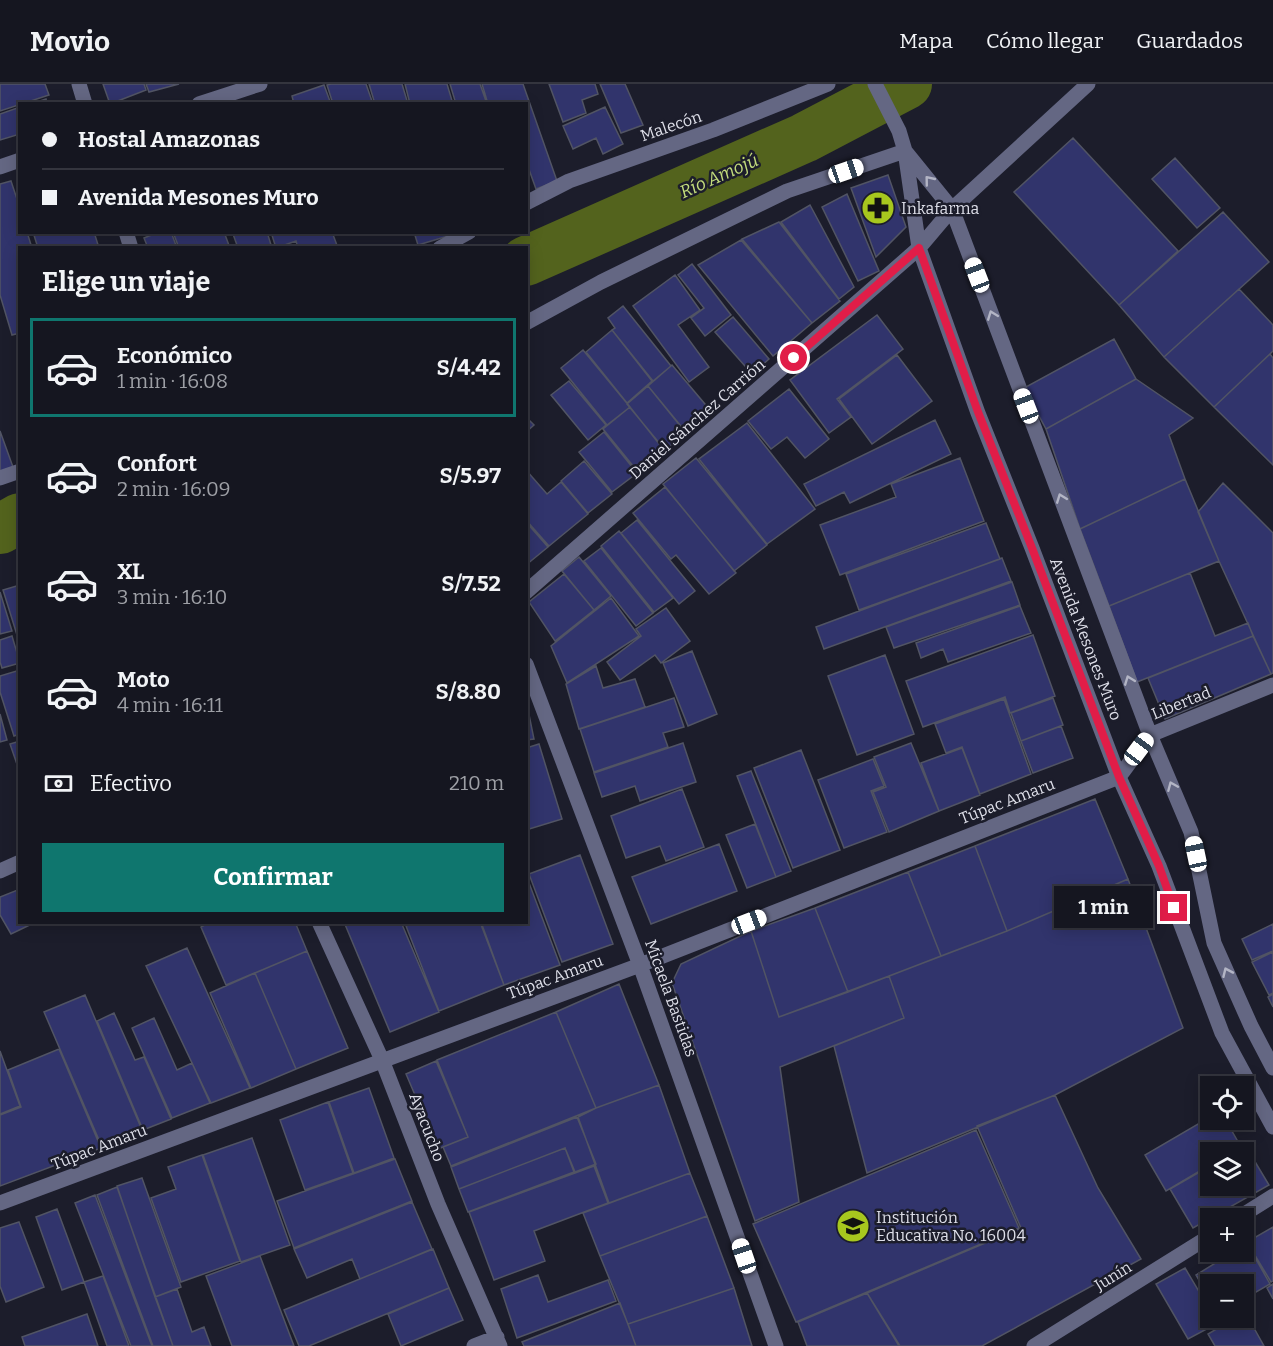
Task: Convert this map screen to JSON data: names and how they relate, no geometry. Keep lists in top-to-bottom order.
{
  "streets": {
    "street": [
      "Malecón",
      "Daniel Sánchez Carrión",
      "Avenida Mesones Muro",
      "Libertad",
      "Túpac Amaru",
      "Micaela Bastidas",
      "Ayacucho",
      "Junín"
    ]
  },
  "crossings": [
    ["Daniel Sánchez Carrión", "Avenida Mesones Muro"],
    ["Avenida Mesones Muro", "Libertad"],
    ["Avenida Mesones Muro", "Túpac Amaru"],
    ["Libertad", "Túpac Amaru"],
    ["Túpac Amaru", "Micaela Bastidas"],
    ["Túpac Amaru", "Ayacucho"]
  ],
  "water": ["Río Amojú"],
  "places": {
    "pharmacy": ["Inkafarma"],
    "school or university": ["Institución Educativa No. 16004"]
  },
  "page": {
    "header": "Movio",
    "nav": ["Mapa", "Cómo llegar", "Guardados"],
    "banner": ["Hostal Amazonas", "Avenida Mesones Muro"],
    "heading": "Elige un viaje",
    "list": [
      {
        "name": "Económico",
        "note": "1 min · 16:08",
        "value": "S/4.42"
      },
      {
        "name": "Confort",
        "note": "2 min · 16:09",
        "value": "S/5.97"
      },
      {
        "name": "XL",
        "note": "3 min · 16:10",
        "value": "S/7.52"
      },
      {
        "name": "Moto",
        "note": "4 min · 16:11",
        "value": "S/8.80"
      }
    ],
    "pay": ["Efectivo", "210 m"],
    "buttons": "Confirmar",
    "bubble": "1 min",
    "map_buttons": ["+", "−"]
  }
}
